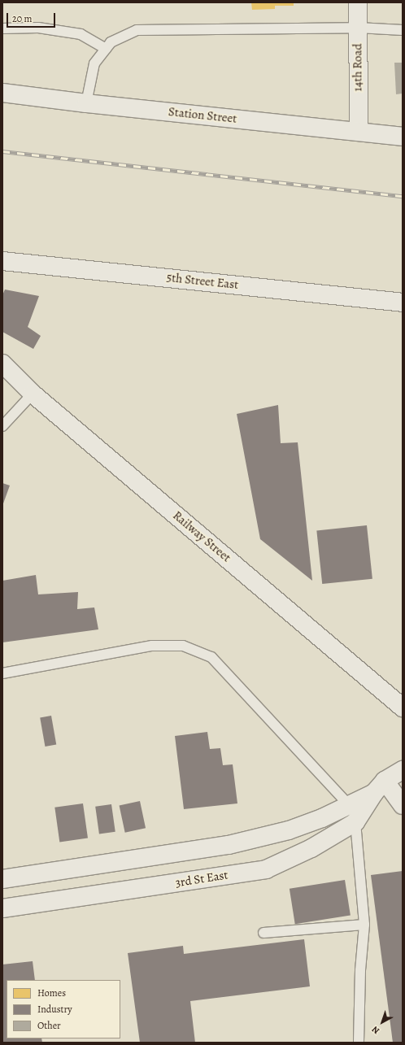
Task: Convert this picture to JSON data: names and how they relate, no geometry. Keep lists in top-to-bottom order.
{
  "streets": {
    "street": [
      "14th Road",
      "Station Street",
      "5th Street East",
      "Railway Street",
      "3rd St East"
    ]
  },
  "crossings": [
    ["14th Road", "Station Street"]
  ],
  "legend": ["Homes", "Industry", "Other"],
  "scale_bar": "20 m",
  "north": "bottom left"
}
